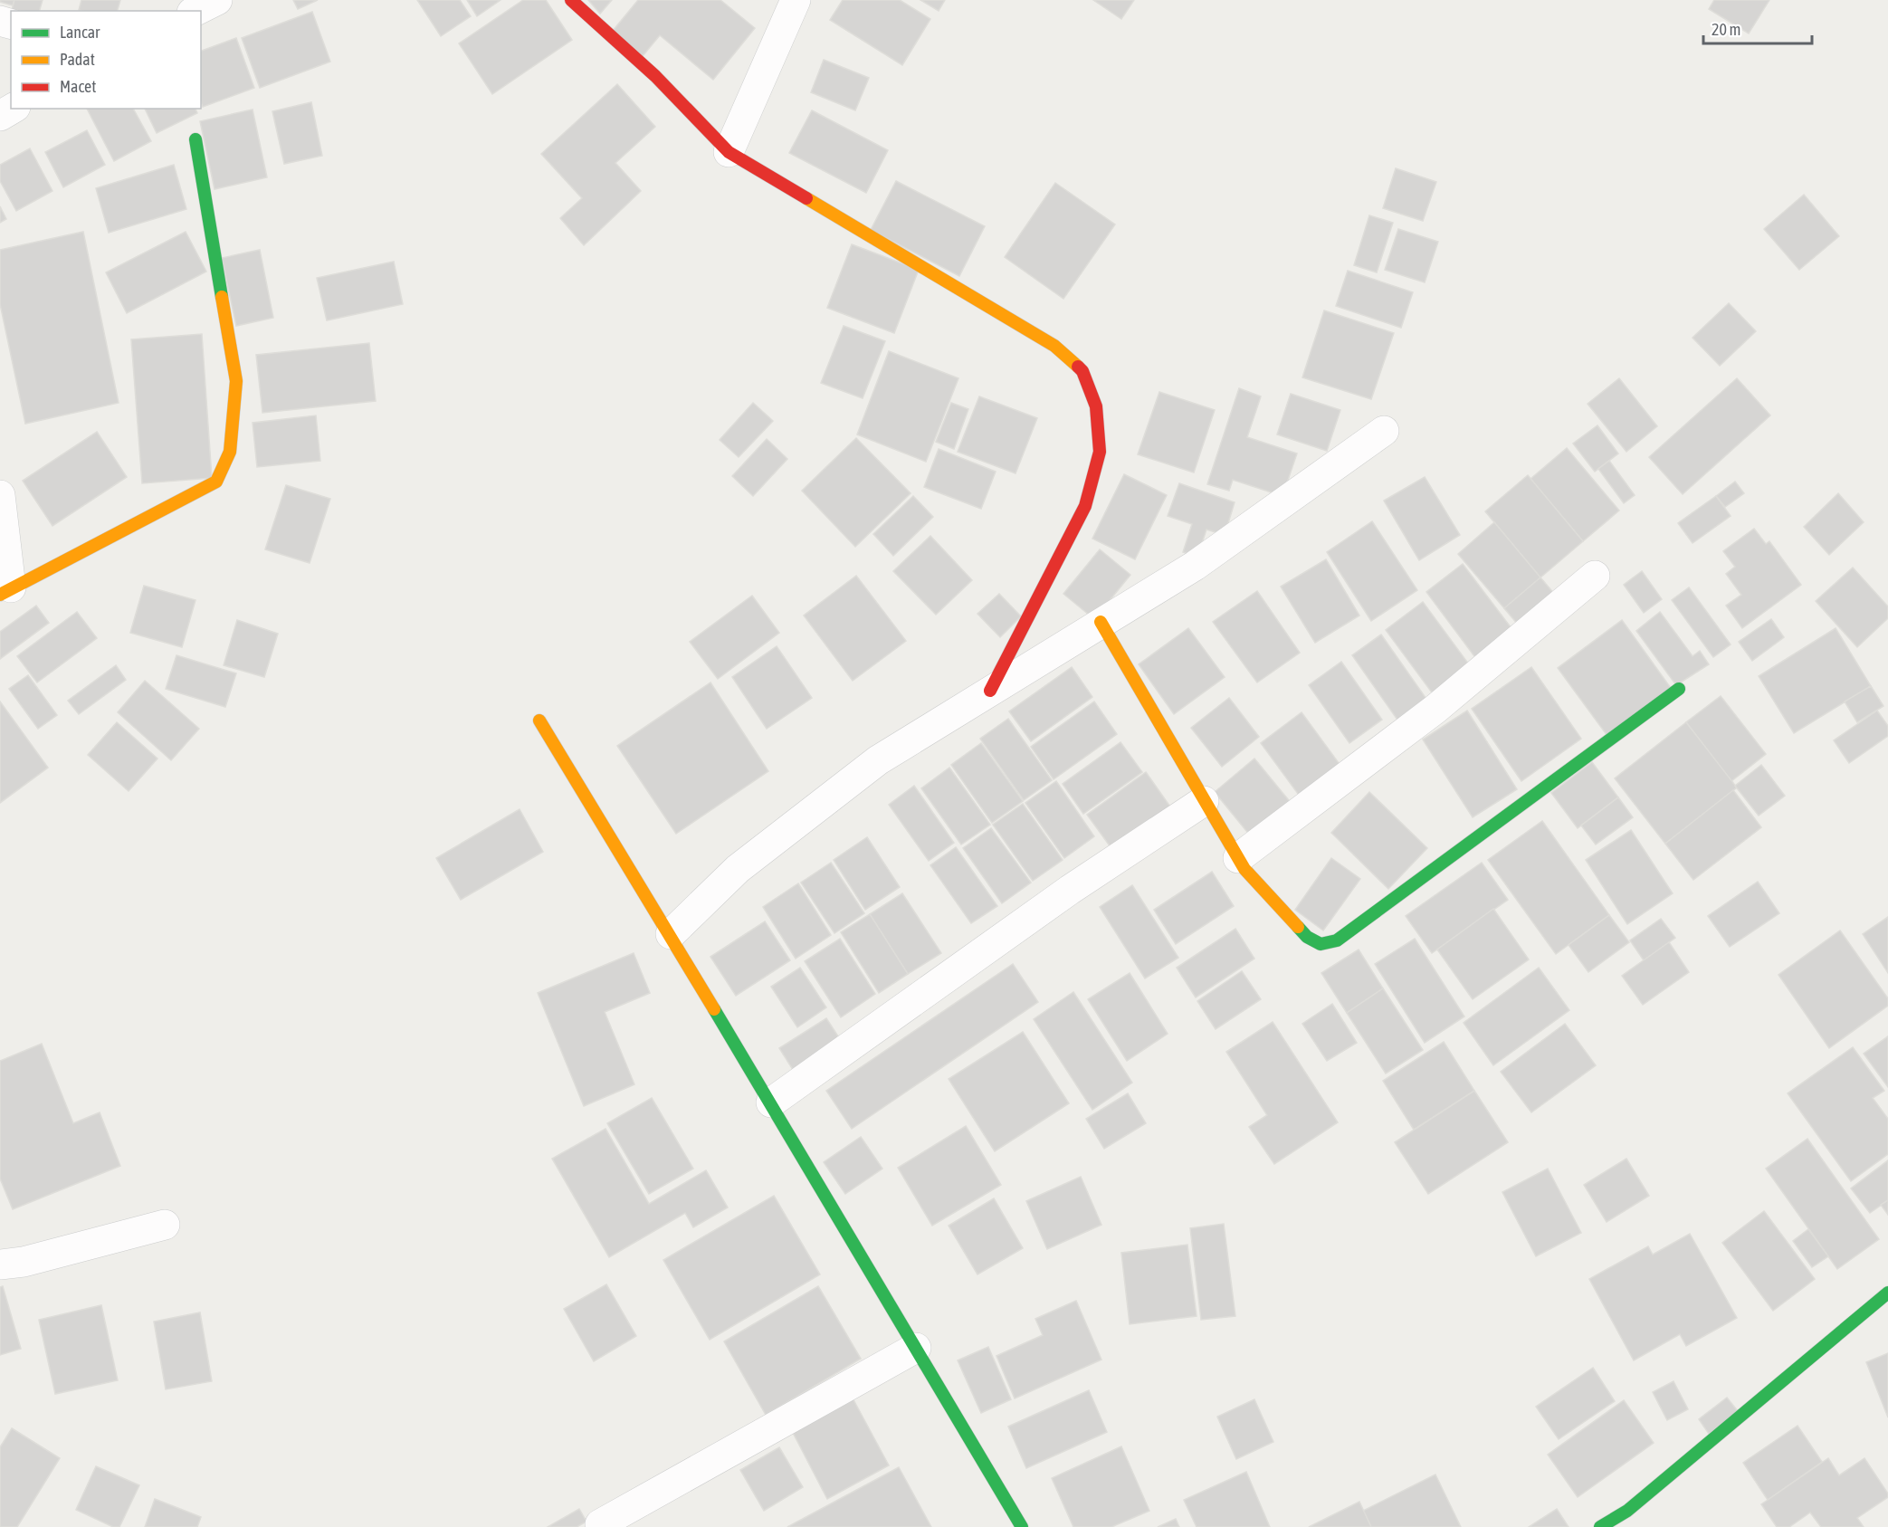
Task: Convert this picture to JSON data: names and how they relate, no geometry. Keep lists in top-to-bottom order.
{
  "legend": ["Lancar", "Padat", "Macet"],
  "scale_bar": "20 m"
}
